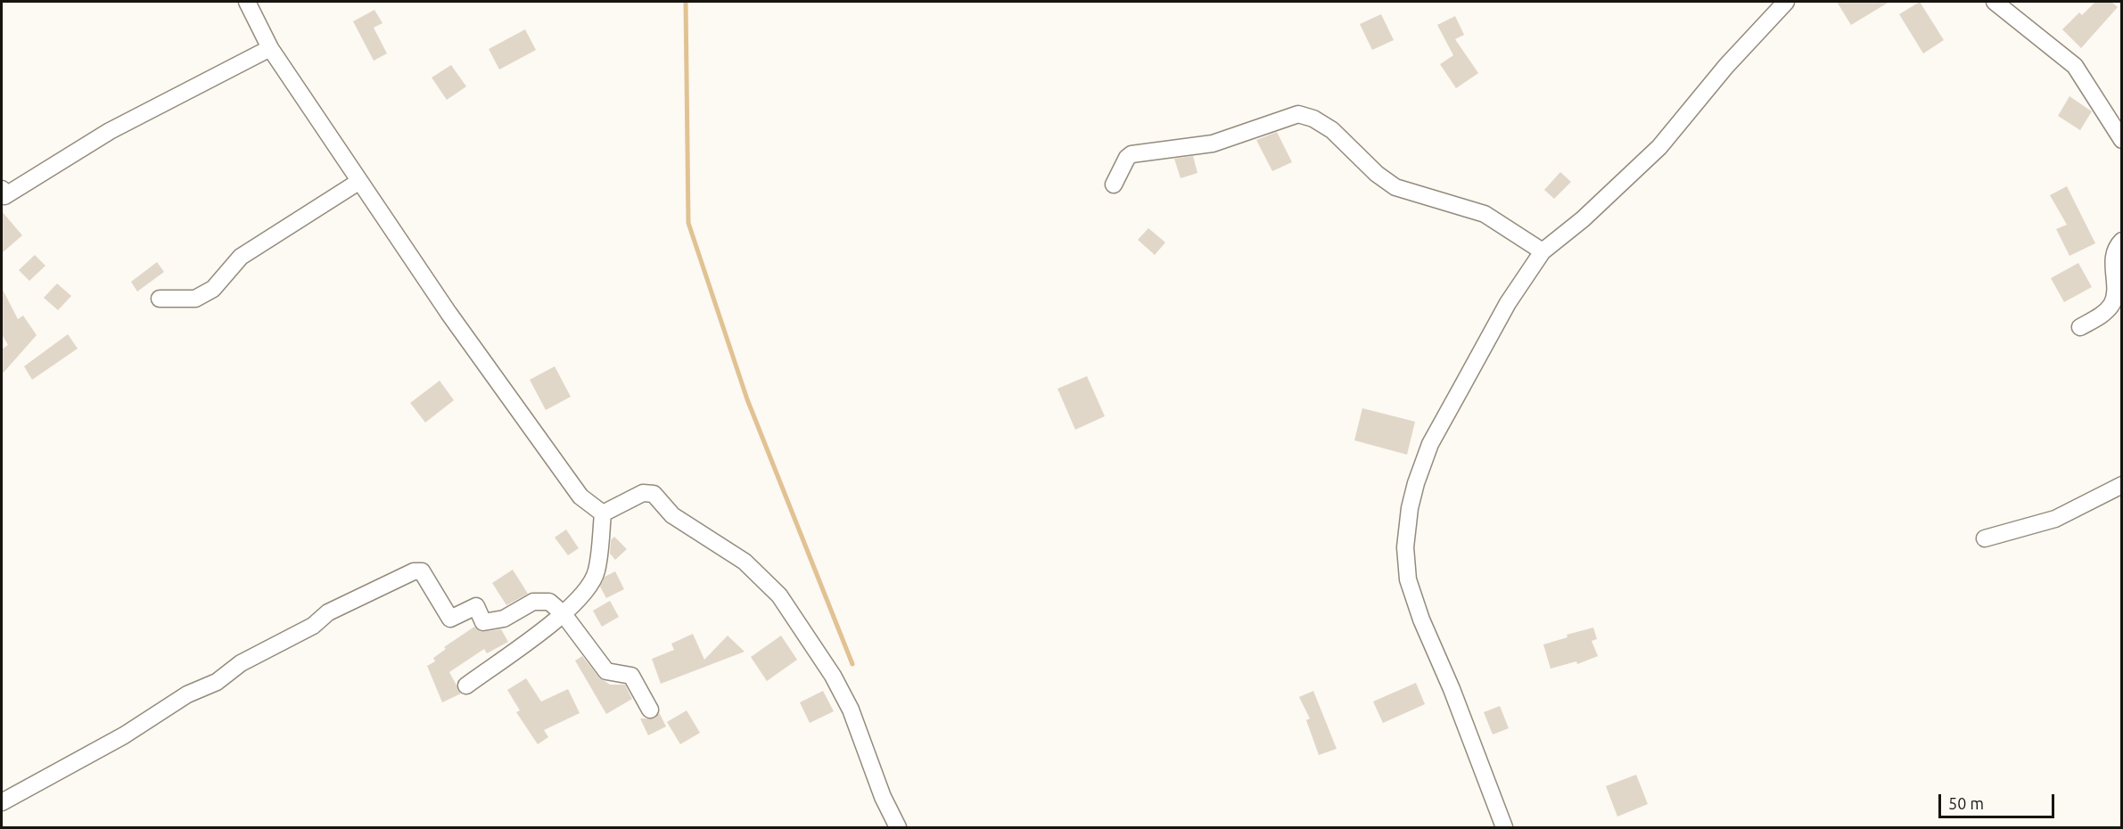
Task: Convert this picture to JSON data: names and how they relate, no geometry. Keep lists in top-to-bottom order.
{
  "scale_bar": "50 m"
}
